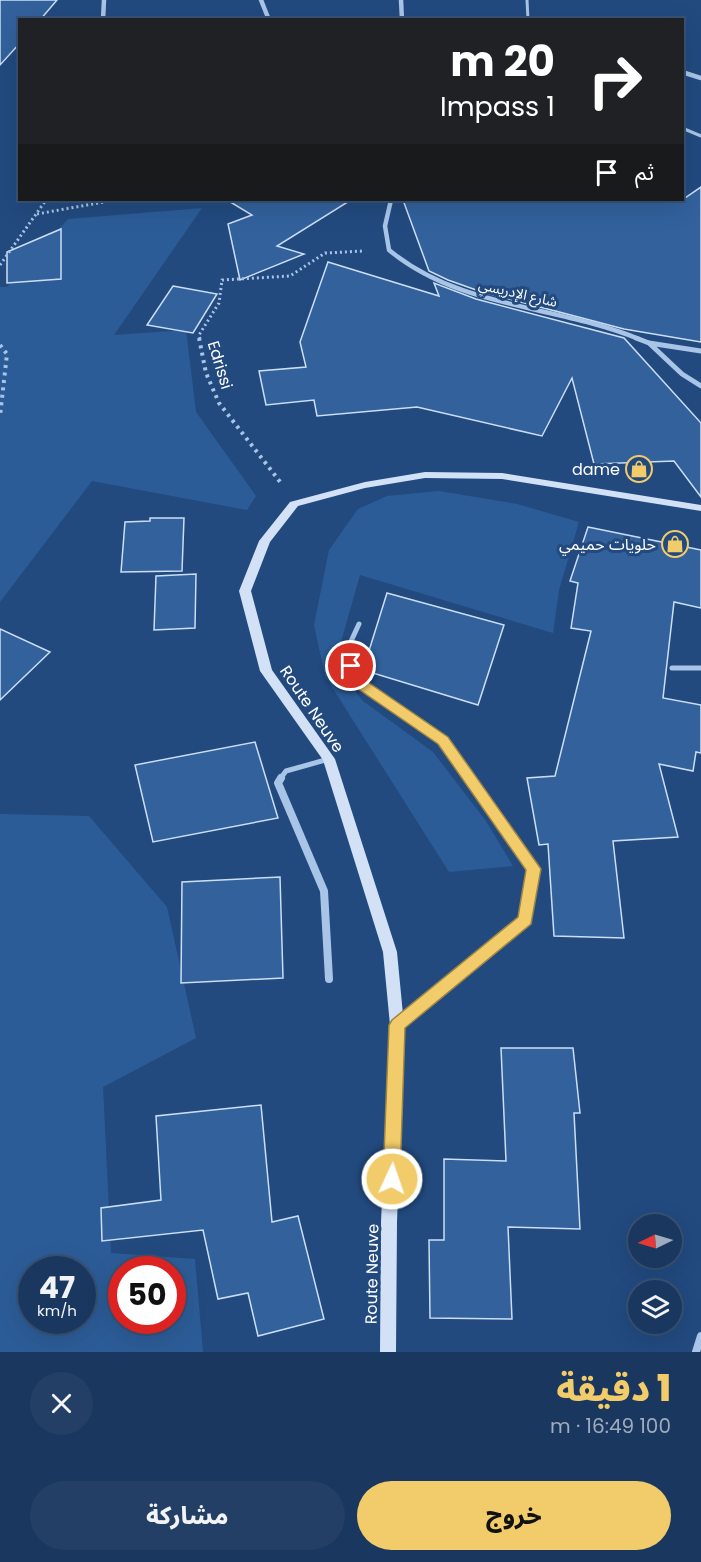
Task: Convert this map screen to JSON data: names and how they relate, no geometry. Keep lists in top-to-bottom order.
{
  "streets": {
    "main road": ["Route Neuve"],
    "street": ["شارع الإدريسي"],
    "path": ["Edrissi"]
  },
  "crossings": [
    ["شارع الإدريسي", "Edrissi"],
    ["Edrissi", "Route Neuve"]
  ],
  "places": {
    "shop": ["dame", "حلويات حميمي"]
  },
  "north": "left",
  "page": {
    "turn": ["20 m", "Impass 1"],
    "then": "ثم",
    "speed": "47 km/h",
    "limit": "50",
    "heading": ["1 دقيقة", "100 m · 16:49"],
    "buttons": ["خروج", "مشاركة"]
  }
}
